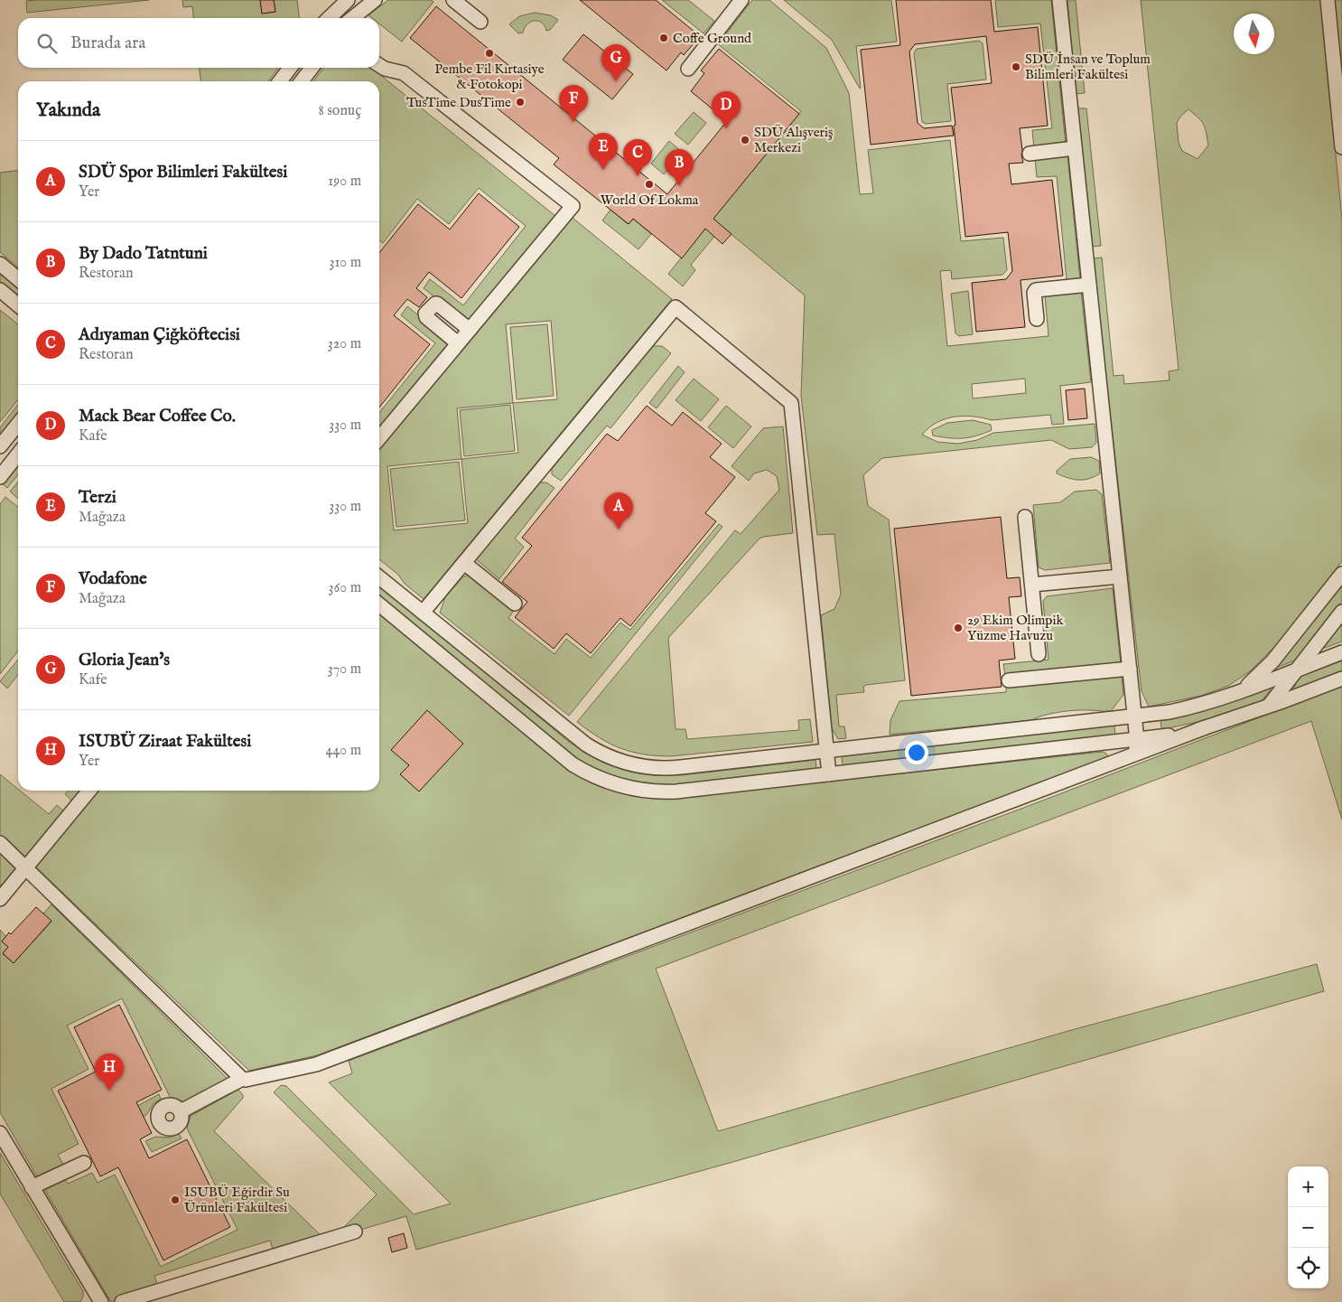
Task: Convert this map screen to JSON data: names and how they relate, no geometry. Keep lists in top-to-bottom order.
{
  "places": [
    "Coffe Ground",
    "Pembe Fil Kırtasiye & Fotokopi",
    "SDÜ İnsan ve Toplum Bilimleri Fakültesi",
    "TusTime DusTime",
    "SDÜ Alışveriş Merkezi",
    "World Of Lokma",
    "29 Ekim Olimpik Yüzme Havuzu",
    "ISUBÜ Eğirdir Su Ürünleri Fakültesi"
  ],
  "north": "bottom",
  "page": {
    "search": "Burada ara",
    "pins": [
      "G",
      "F",
      "D",
      "E",
      "C",
      "B",
      "A",
      "H"
    ],
    "heading": ["Yakında", "8 sonuç"],
    "list": [
      {
        "mark": "A",
        "name": "SDÜ Spor Bilimleri Fakültesi",
        "note": "Yer",
        "value": "190 m"
      },
      {
        "mark": "B",
        "name": "By Dado Tatntuni",
        "note": "Restoran",
        "value": "310 m"
      },
      {
        "mark": "C",
        "name": "Adıyaman Çiğköftecisi",
        "note": "Restoran",
        "value": "320 m"
      },
      {
        "mark": "D",
        "name": "Mack Bear Coffee Co.",
        "note": "Kafe",
        "value": "330 m"
      },
      {
        "mark": "E",
        "name": "Terzi",
        "note": "Mağaza",
        "value": "330 m"
      },
      {
        "mark": "F",
        "name": "Vodafone",
        "note": "Mağaza",
        "value": "360 m"
      },
      {
        "mark": "G",
        "name": "Gloria Jean's",
        "note": "Kafe",
        "value": "370 m"
      },
      {
        "mark": "H",
        "name": "ISUBÜ Ziraat Fakültesi",
        "note": "Yer",
        "value": "440 m"
      }
    ],
    "map_buttons": ["+", "−"]
  }
}
